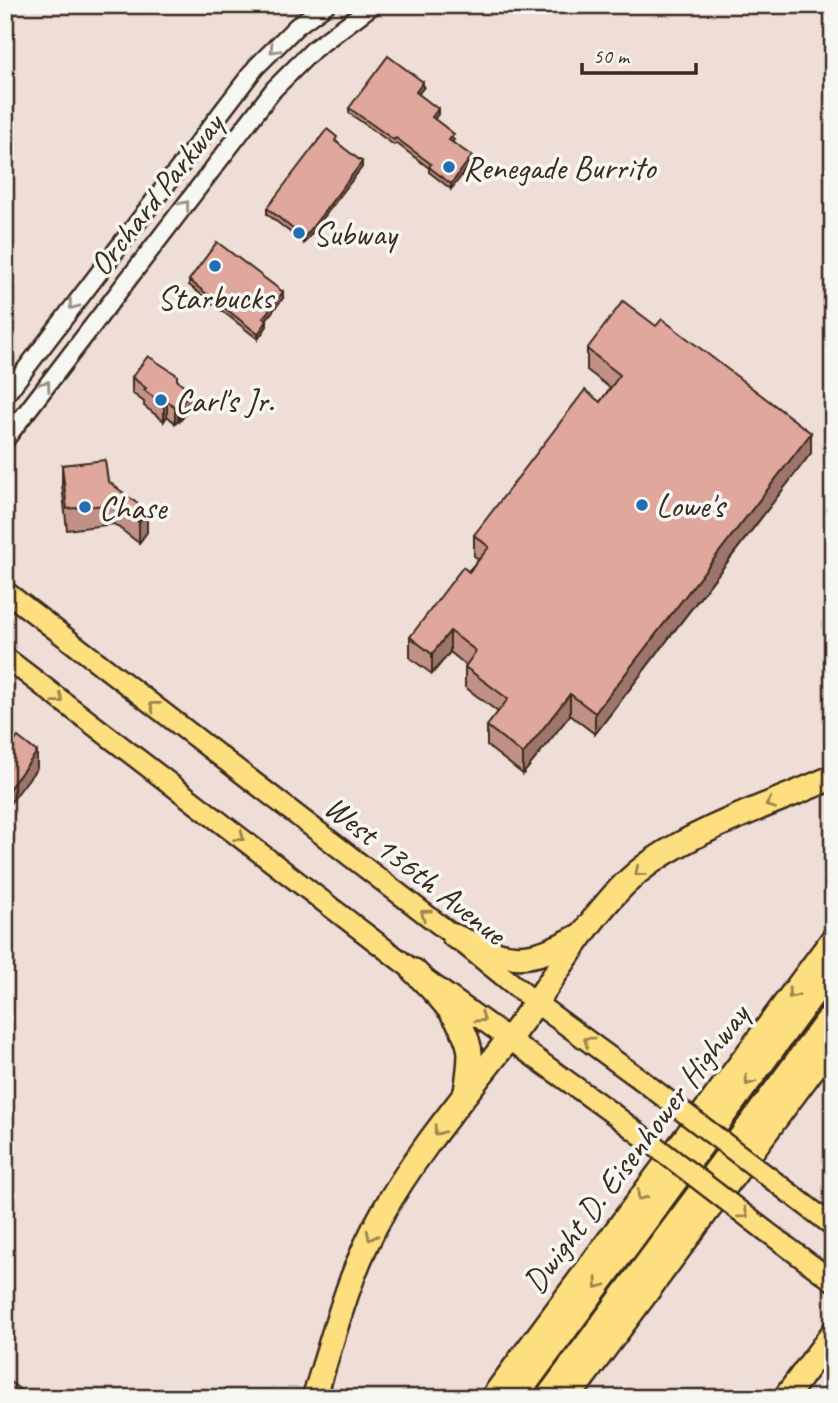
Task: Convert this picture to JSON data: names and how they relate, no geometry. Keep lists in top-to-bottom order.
{
  "streets": {
    "highway": ["Dwight D. Eisenhower Highway"],
    "main road": ["West 136th Avenue"],
    "street": ["Orchard Parkway"]
  },
  "places": [
    "Renegade Burrito",
    "Subway",
    "Starbucks",
    "Carl's Jr.",
    "Lowe's",
    "Chase"
  ],
  "scale_bar": "50 m"
}
